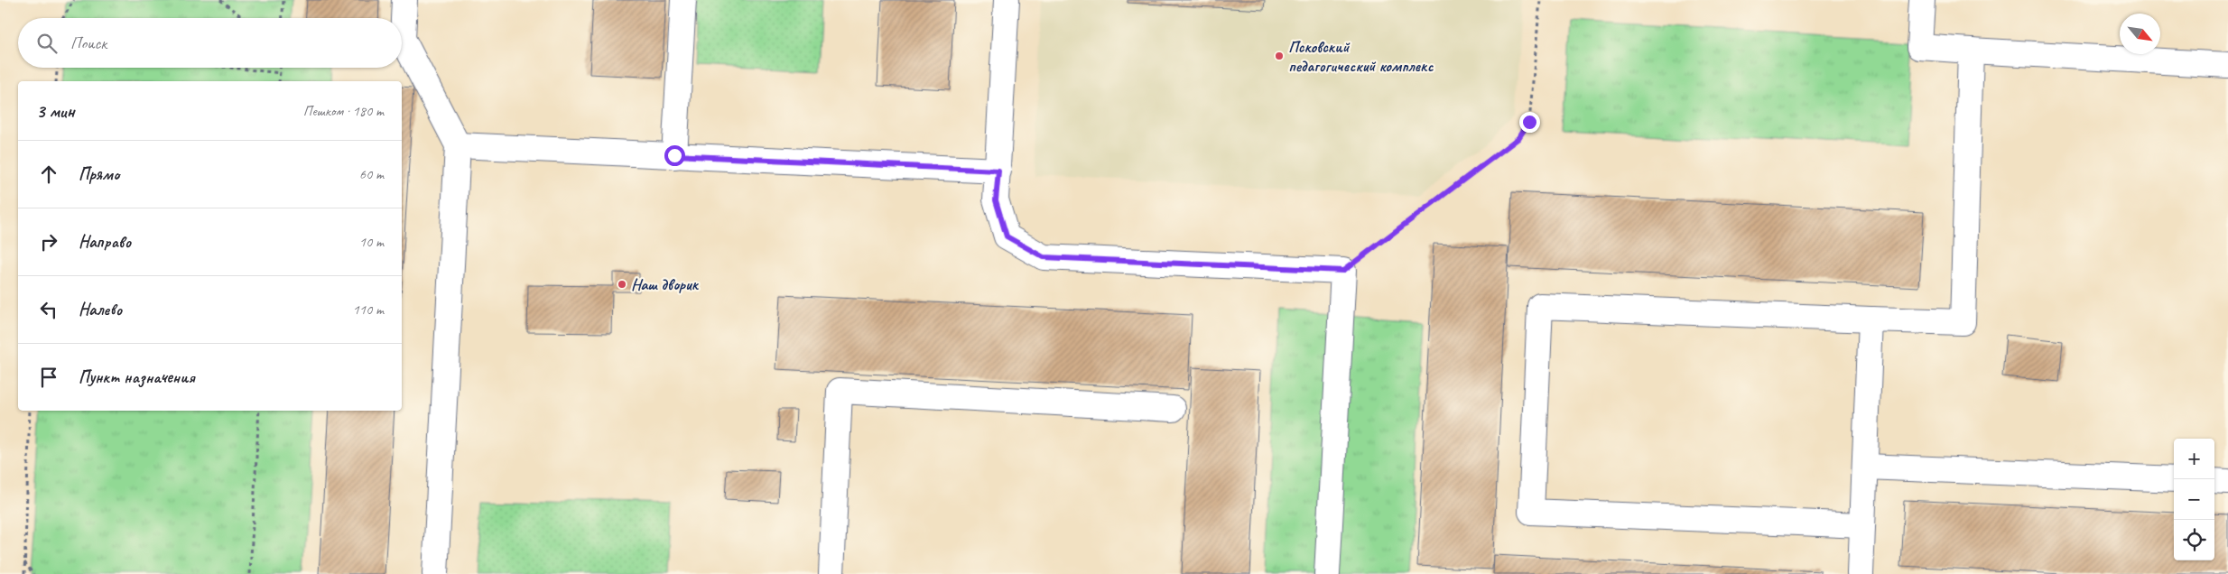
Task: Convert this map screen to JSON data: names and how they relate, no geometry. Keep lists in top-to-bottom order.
{
  "places": ["Псковский педагогический комплекс", "Наш дворик"],
  "north": "bottom right",
  "page": {
    "search": "Поиск",
    "heading": ["3 мин", "Пешком · 180 m"],
    "list": [
      ["Прямо", "60 m"],
      ["Направо", "10 m"],
      ["Налево", "110 m"],
      "Пункт назначения"
    ],
    "map_buttons": ["+", "−"]
  }
}
